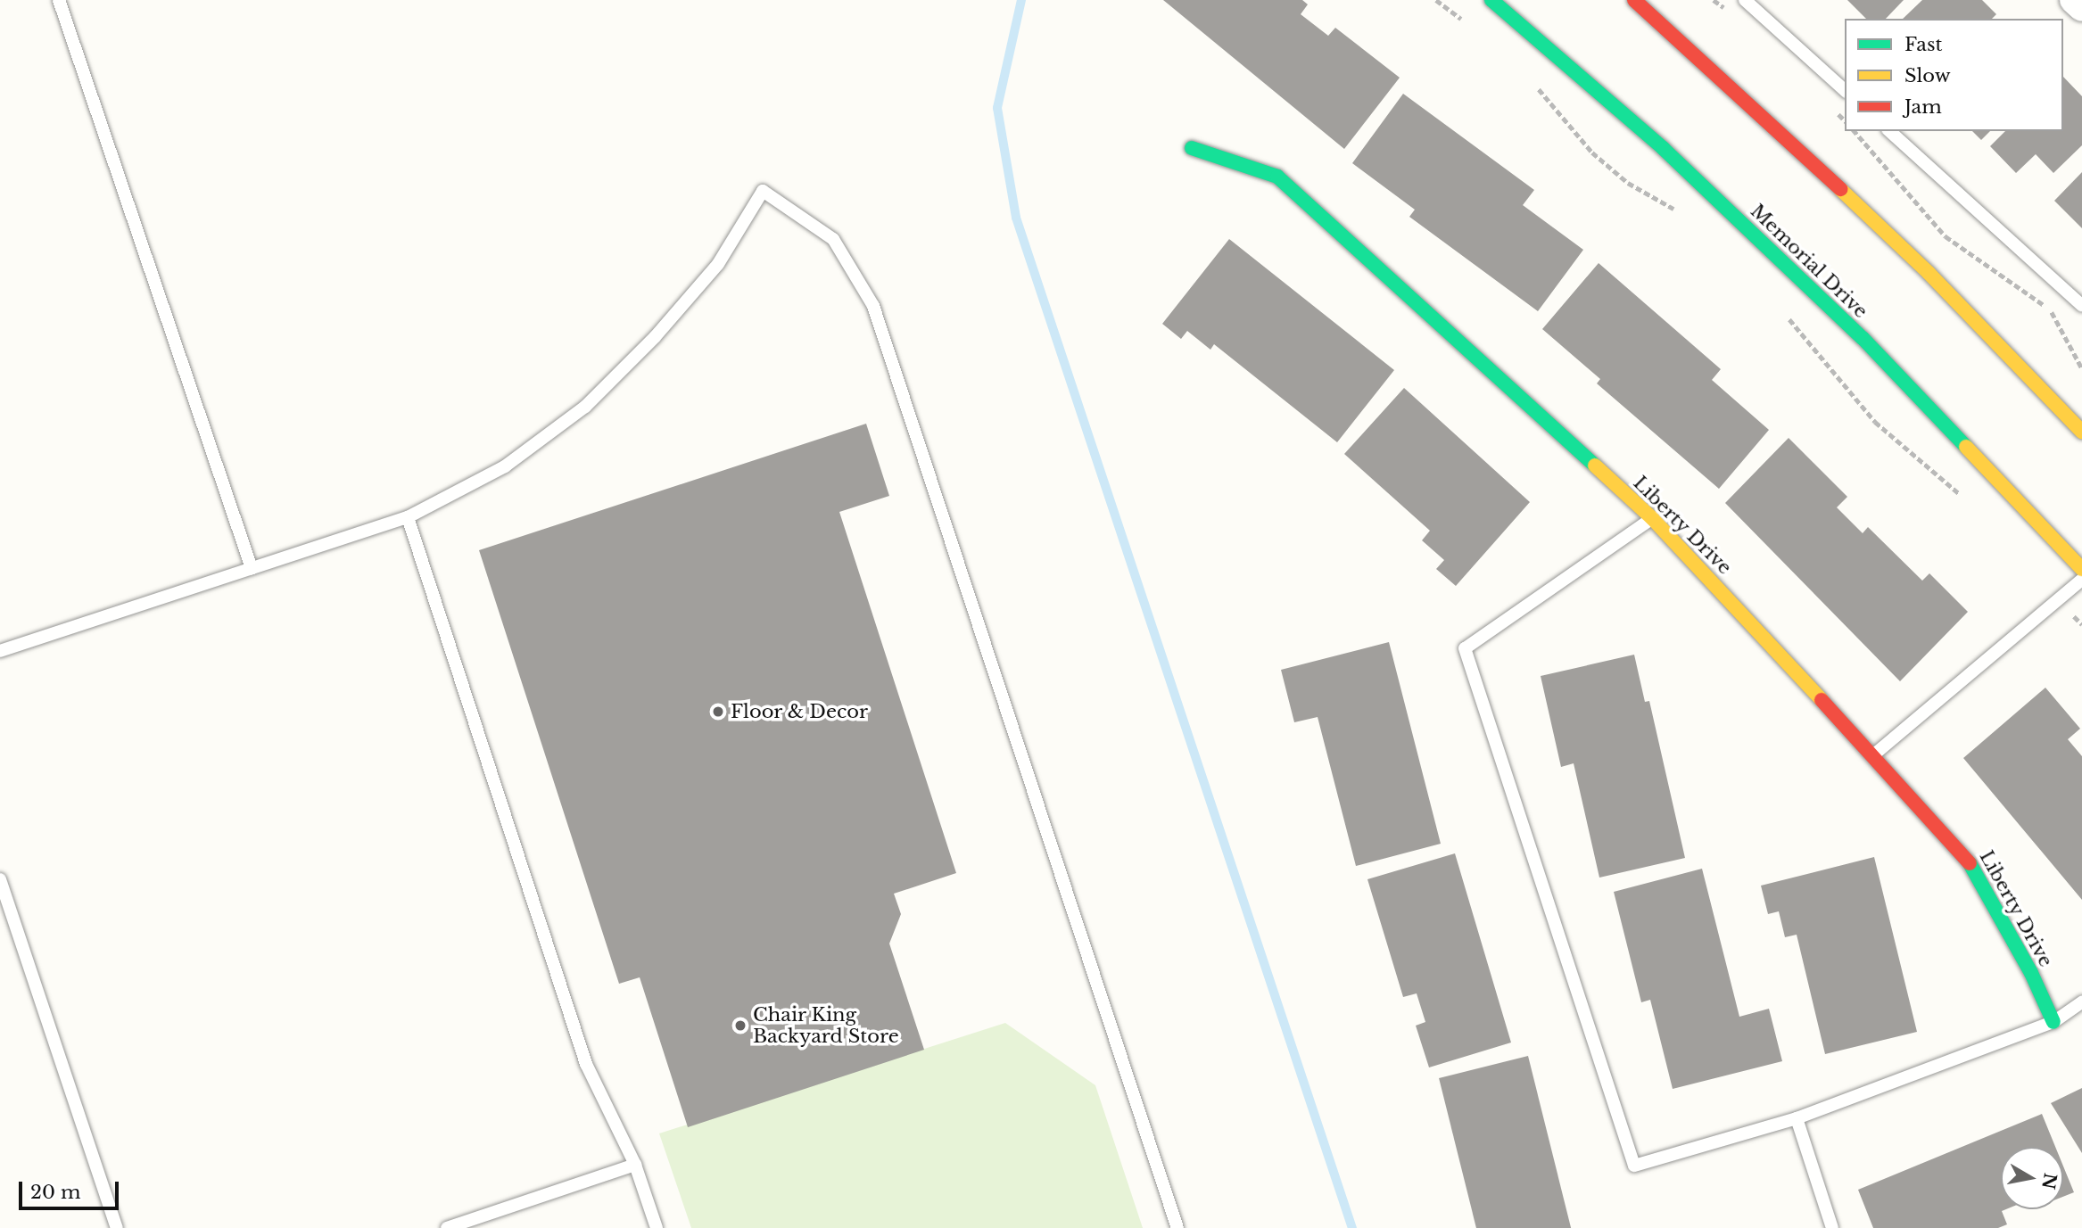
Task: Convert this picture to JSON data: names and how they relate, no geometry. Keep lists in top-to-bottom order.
{
  "streets": {
    "street": ["Memorial Drive", "Liberty Drive"]
  },
  "places": ["Floor & Decor", "Chair King Backyard Store"],
  "legend": ["Fast", "Slow", "Jam"],
  "scale_bar": "20 m",
  "north": "right"
}
